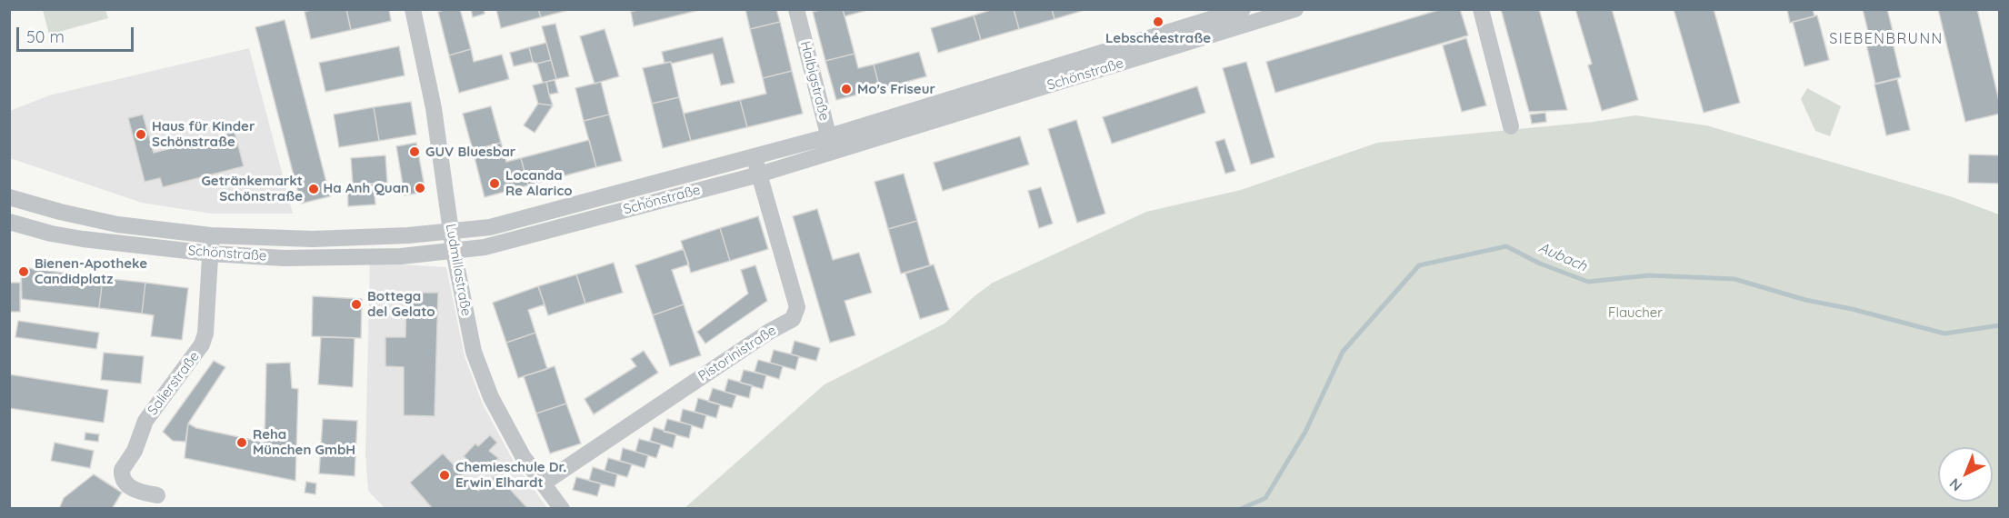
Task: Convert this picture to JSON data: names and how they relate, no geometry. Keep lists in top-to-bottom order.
{
  "streets": {
    "street": [
      "Schönstraße",
      "Halbigstraße",
      "Ludmillastraße",
      "Pistorinistraße",
      "Salierstraße"
    ]
  },
  "crossings": [
    ["Schönstraße", "Halbigstraße"],
    ["Schönstraße", "Ludmillastraße"],
    ["Schönstraße", "Pistorinistraße"],
    ["Schönstraße", "Salierstraße"],
    ["Ludmillastraße", "Pistorinistraße"]
  ],
  "districts": ["SIEBENBRUNN"],
  "water": ["Aubach"],
  "parks": ["Flaucher"],
  "places": [
    "Lebschéestraße",
    "Mo's Friseur",
    "Haus für Kinder Schönstraße",
    "GUV Bluesbar",
    "Locanda Re Alarico",
    "Ha Anh Quan",
    "Getränkemarkt Schönstraße",
    "Bienen-Apotheke Candidplatz",
    "Bottega del Gelato",
    "Reha München GmbH",
    "Chemieschule Dr. Erwin Elhardt"
  ],
  "scale_bar": "50 m",
  "north": "bottom left"
}
